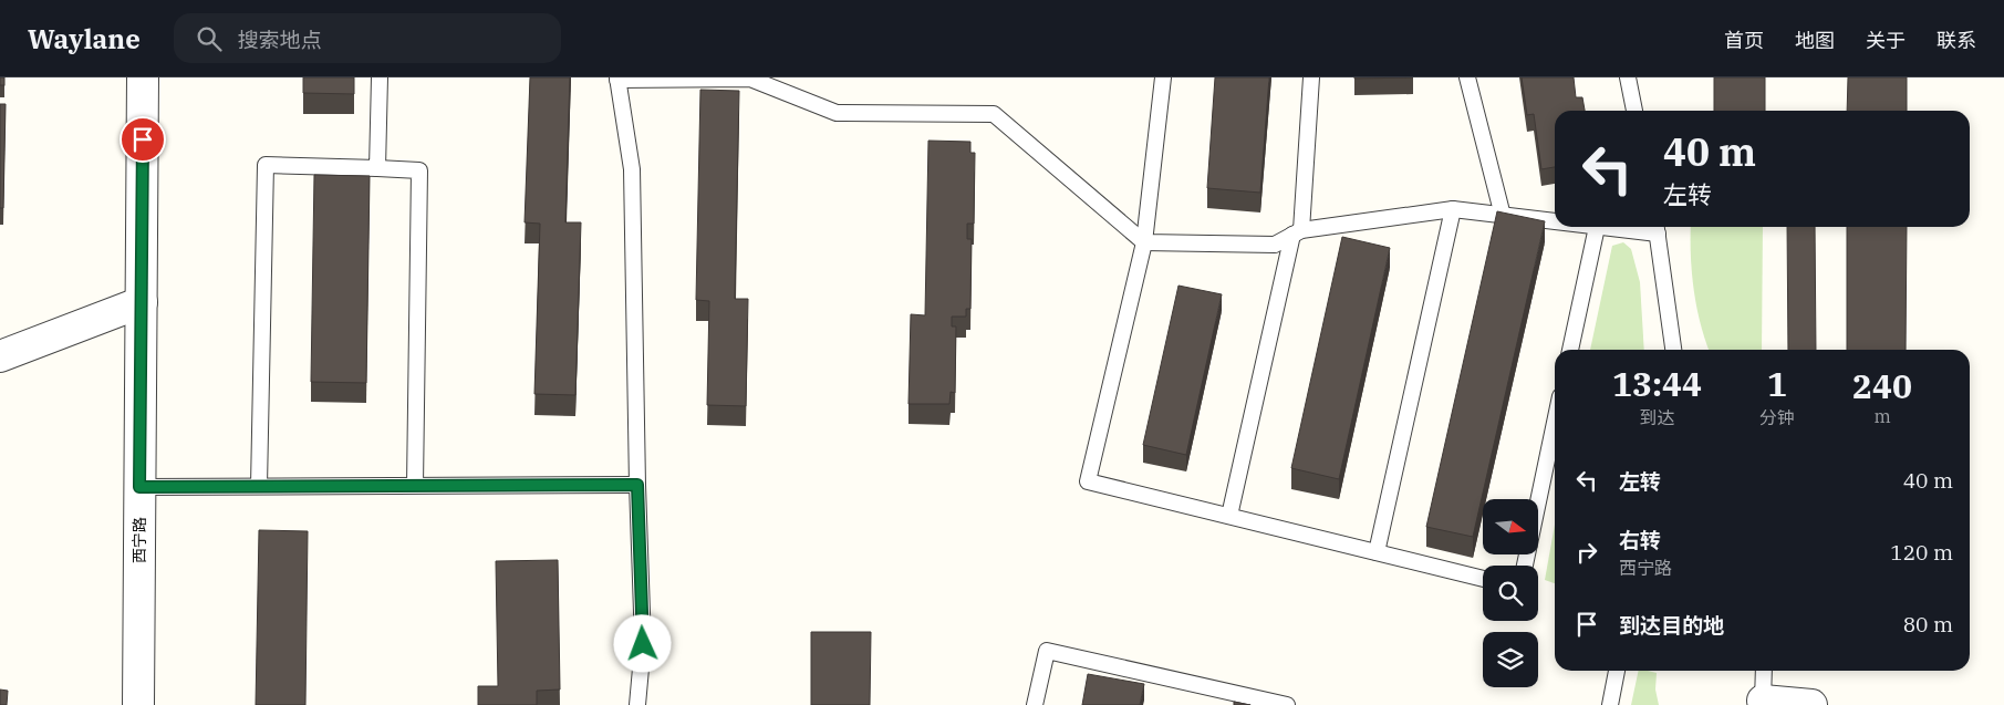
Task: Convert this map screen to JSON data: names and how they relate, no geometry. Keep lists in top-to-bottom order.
{
  "streets": {
    "street": ["西宁路"]
  },
  "north": "right",
  "page": {
    "header": "Waylane",
    "search": "搜索地点",
    "nav": [
      "首页",
      "地图",
      "关于",
      "联系"
    ],
    "turn": ["40 m", "左转"],
    "eta": [
      "13:44",
      "到达",
      "1",
      "分钟",
      "240",
      "m"
    ],
    "list": [
      {
        "name": "左转",
        "value": "40 m"
      },
      {
        "name": "右转",
        "note": "西宁路",
        "value": "120 m"
      },
      {
        "name": "到达目的地",
        "value": "80 m"
      }
    ]
  }
}
